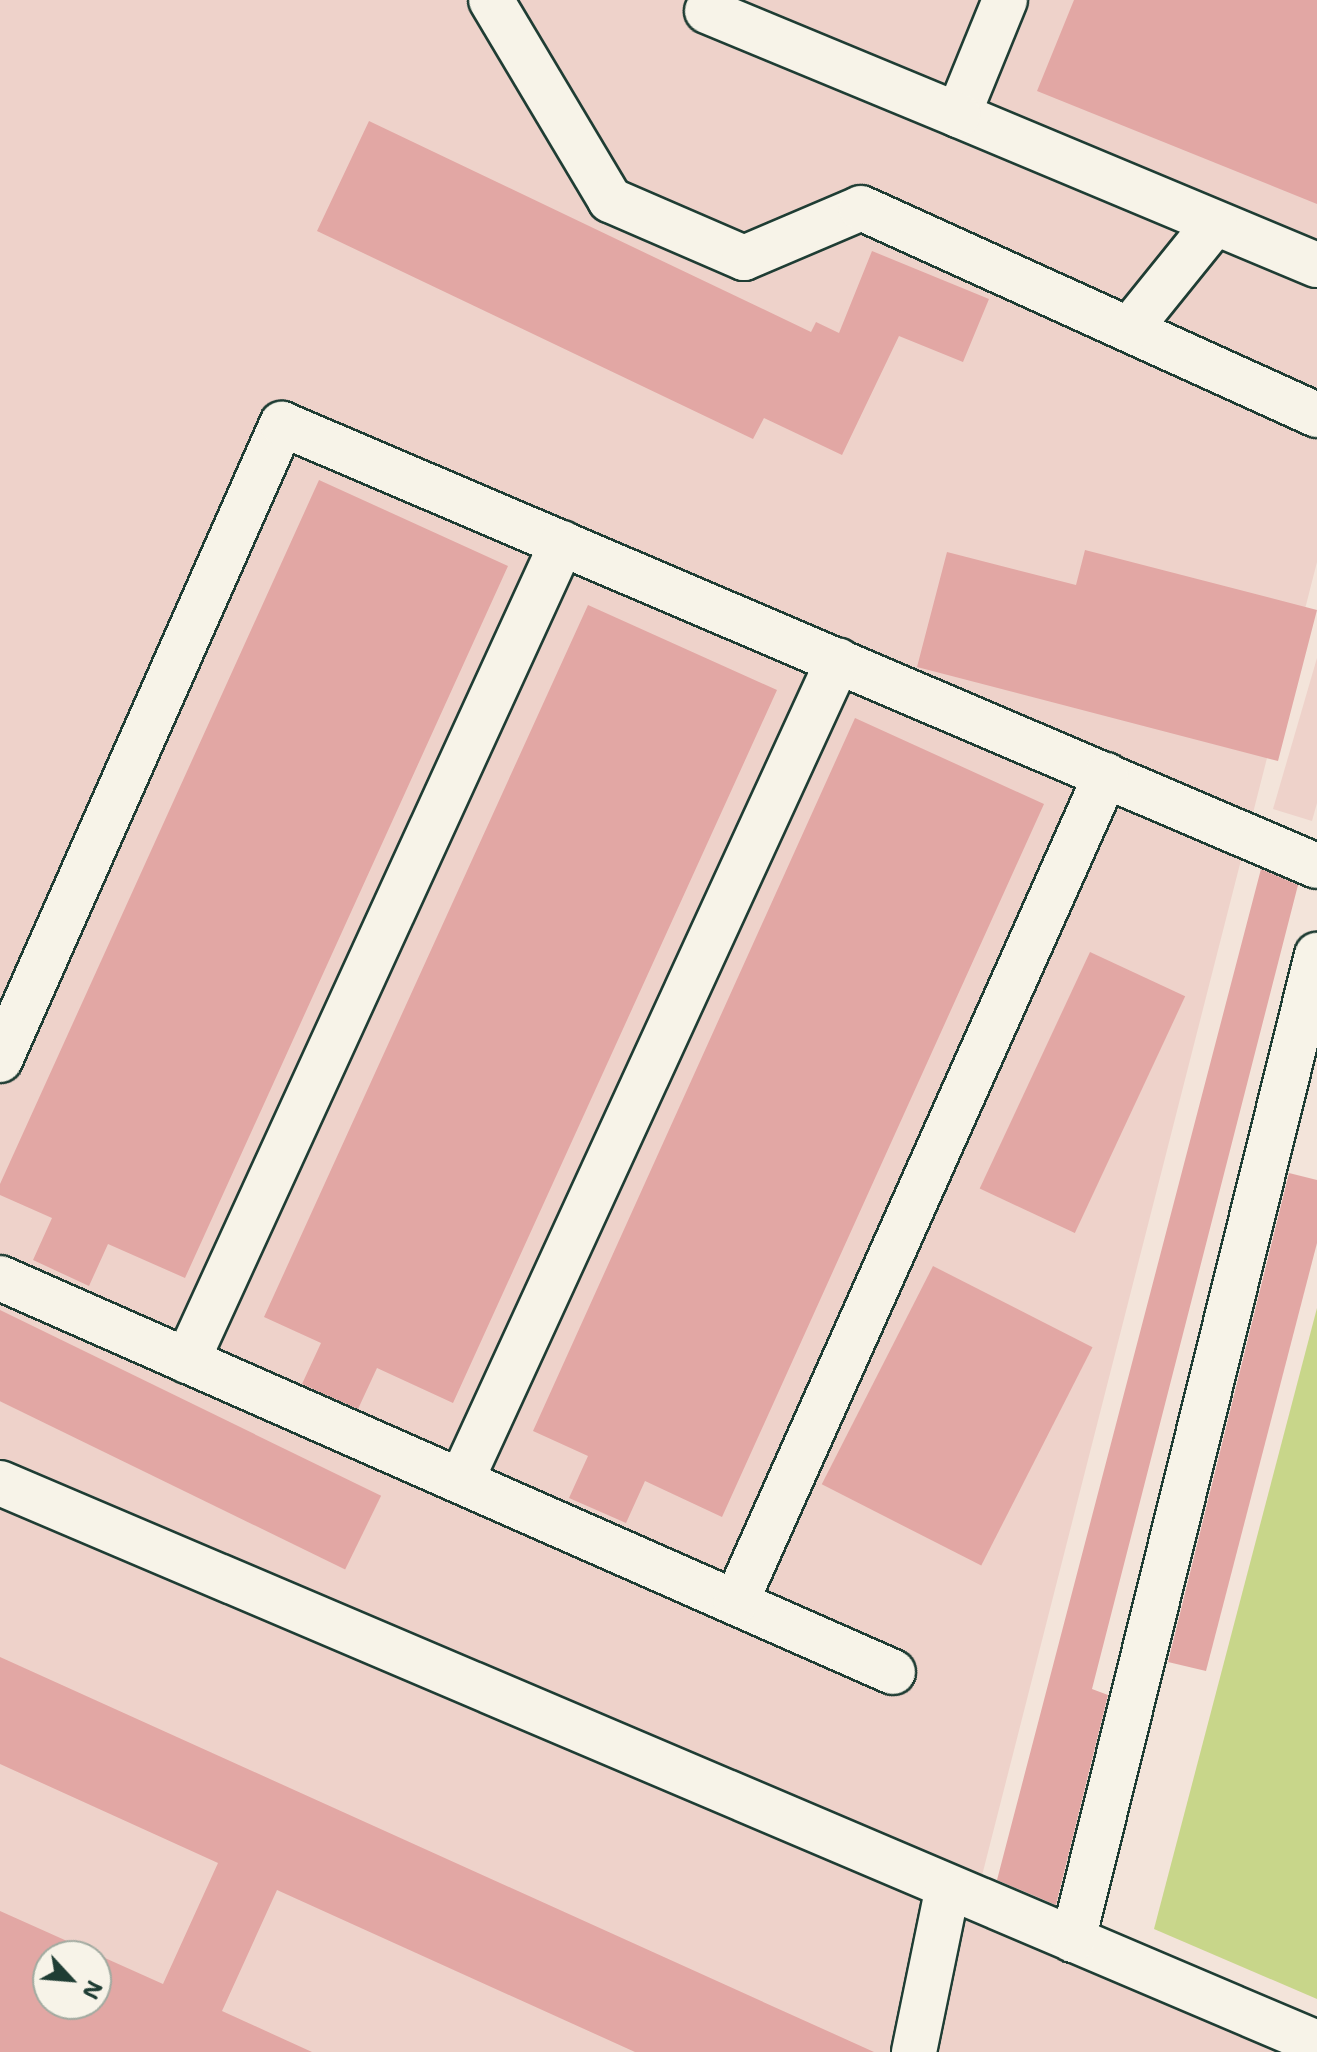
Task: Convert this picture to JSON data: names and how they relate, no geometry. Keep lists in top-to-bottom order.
{
  "north": "bottom right"
}
